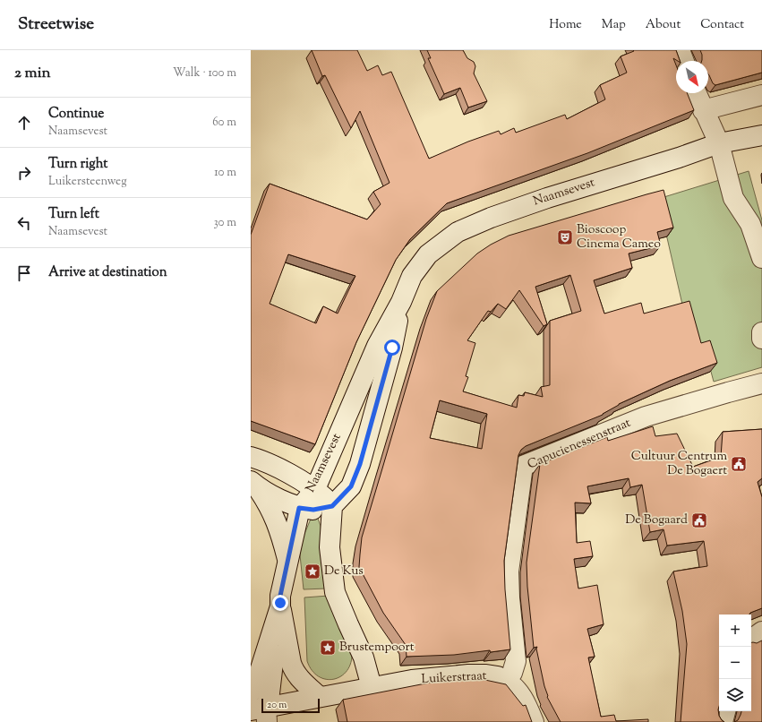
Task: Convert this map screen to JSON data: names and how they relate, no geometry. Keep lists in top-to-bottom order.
{
  "streets": {
    "street": ["Naamsevest", "Capucienessenstraat", "Luikerstraat"]
  },
  "crossings": [
    ["Capucienessenstraat", "Luikerstraat"]
  ],
  "places": {
    "theatre": ["Bioscoop Cinema Cameo"],
    "public building": ["Cultuur Centrum De Bogaert", "De Bogaard"],
    "place": ["De Kus", "Brustempoort"]
  },
  "scale_bar": "20 m",
  "north": "bottom right",
  "page": {
    "header": "Streetwise",
    "nav": [
      "Home",
      "Map",
      "About",
      "Contact"
    ],
    "heading": ["2 min", "Walk · 100 m"],
    "list": [
      ["Continue", "Naamsevest", "60 m"],
      ["Turn right", "Luikersteenweg", "10 m"],
      ["Turn left", "Naamsevest", "30 m"],
      "Arrive at destination"
    ],
    "map_buttons": ["+", "−"],
    "scale": "20 m"
  }
}
